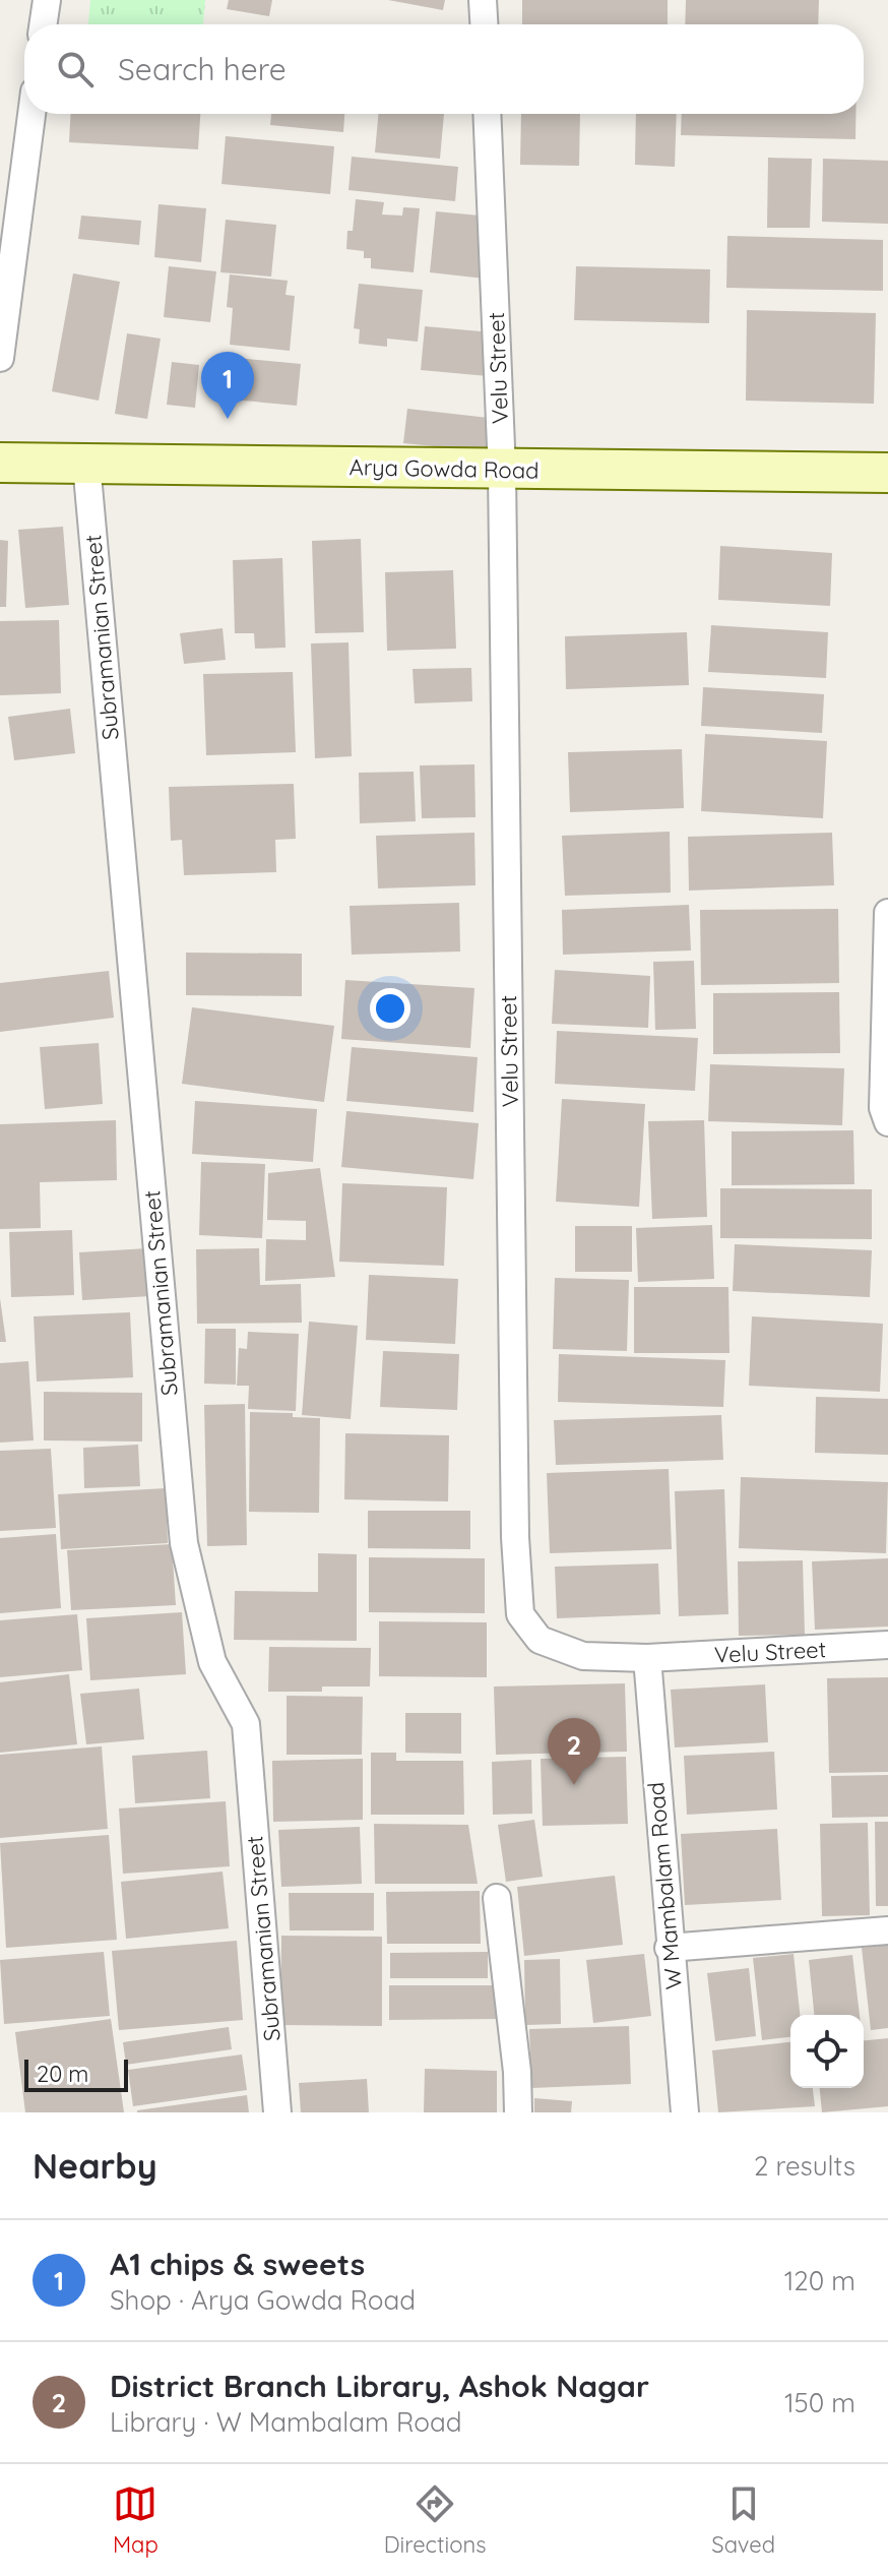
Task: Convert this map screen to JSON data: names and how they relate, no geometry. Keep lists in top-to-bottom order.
{
  "streets": {
    "main road": ["Arya Gowda Road"],
    "street": ["Velu Street", "Subramanian Street", "W Mambalam Road"]
  },
  "crossings": [
    ["Velu Street", "Arya Gowda Road"],
    ["Velu Street", "W Mambalam Road"],
    ["Arya Gowda Road", "Subramanian Street"]
  ],
  "scale_bar": "20 m",
  "page": {
    "search": "Search here",
    "pins": ["1", "2"],
    "scale": "20 m",
    "heading": ["Nearby", "2 results"],
    "list": [
      {
        "mark": "1",
        "name": "A1 chips & sweets",
        "note": "Shop · Arya Gowda Road",
        "value": "120 m"
      },
      {
        "mark": "2",
        "name": "District Branch Library, Ashok Nagar",
        "note": "Library · W Mambalam Road",
        "value": "150 m"
      }
    ],
    "nav": ["Map", "Directions", "Saved"]
  }
}
